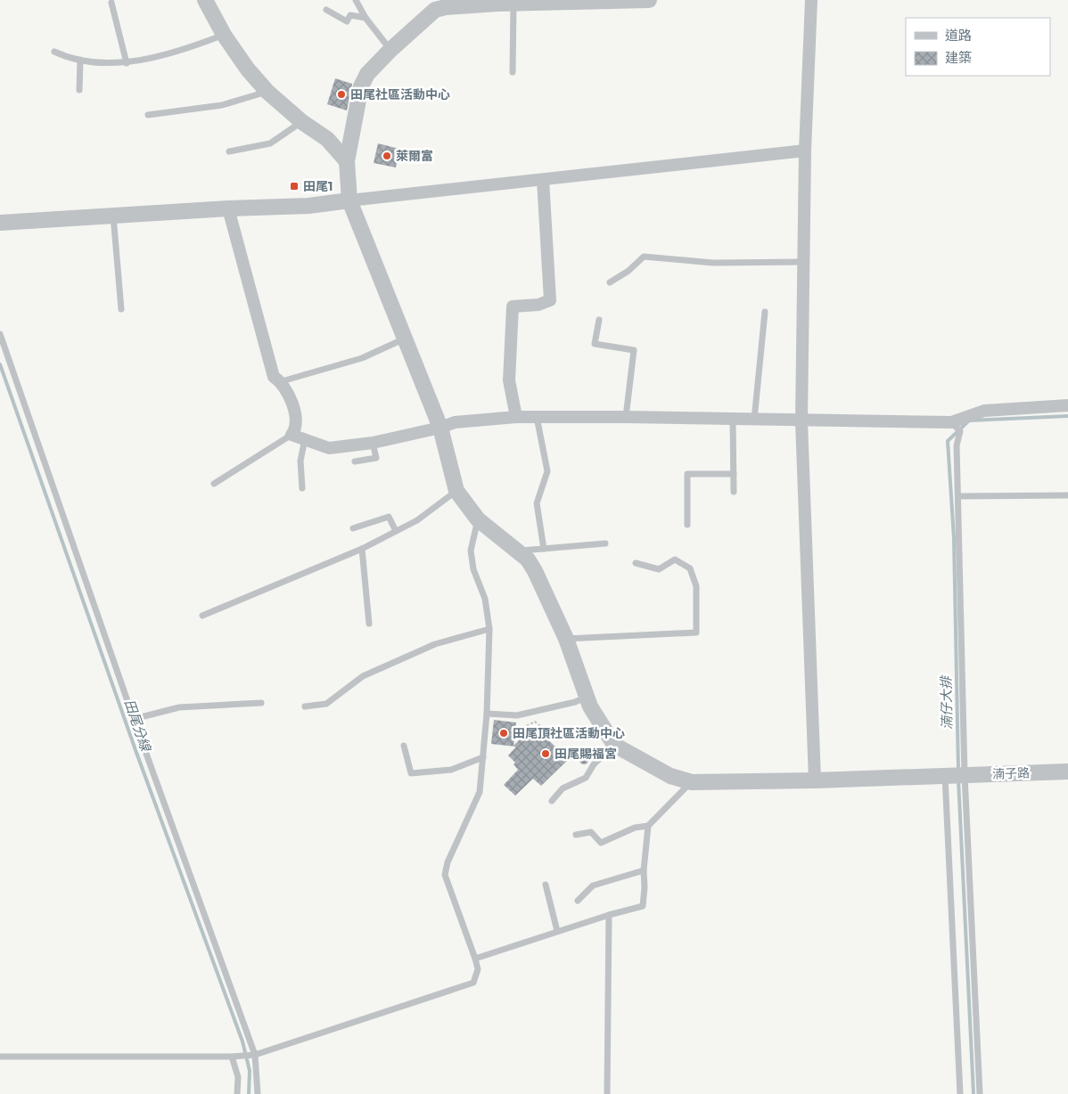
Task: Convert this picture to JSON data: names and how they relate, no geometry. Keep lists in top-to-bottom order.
{
  "streets": {
    "street": ["湳子路"]
  },
  "water": ["湳仔大排", "田尾分線"],
  "places": {
    "other": [
      "田尾社區活動中心",
      "萊爾富",
      "田尾頂社區活動中心",
      "田尾賜福宮"
    ],
    "transit": ["田尾1"]
  },
  "legend": ["道路", "建築"]
}
